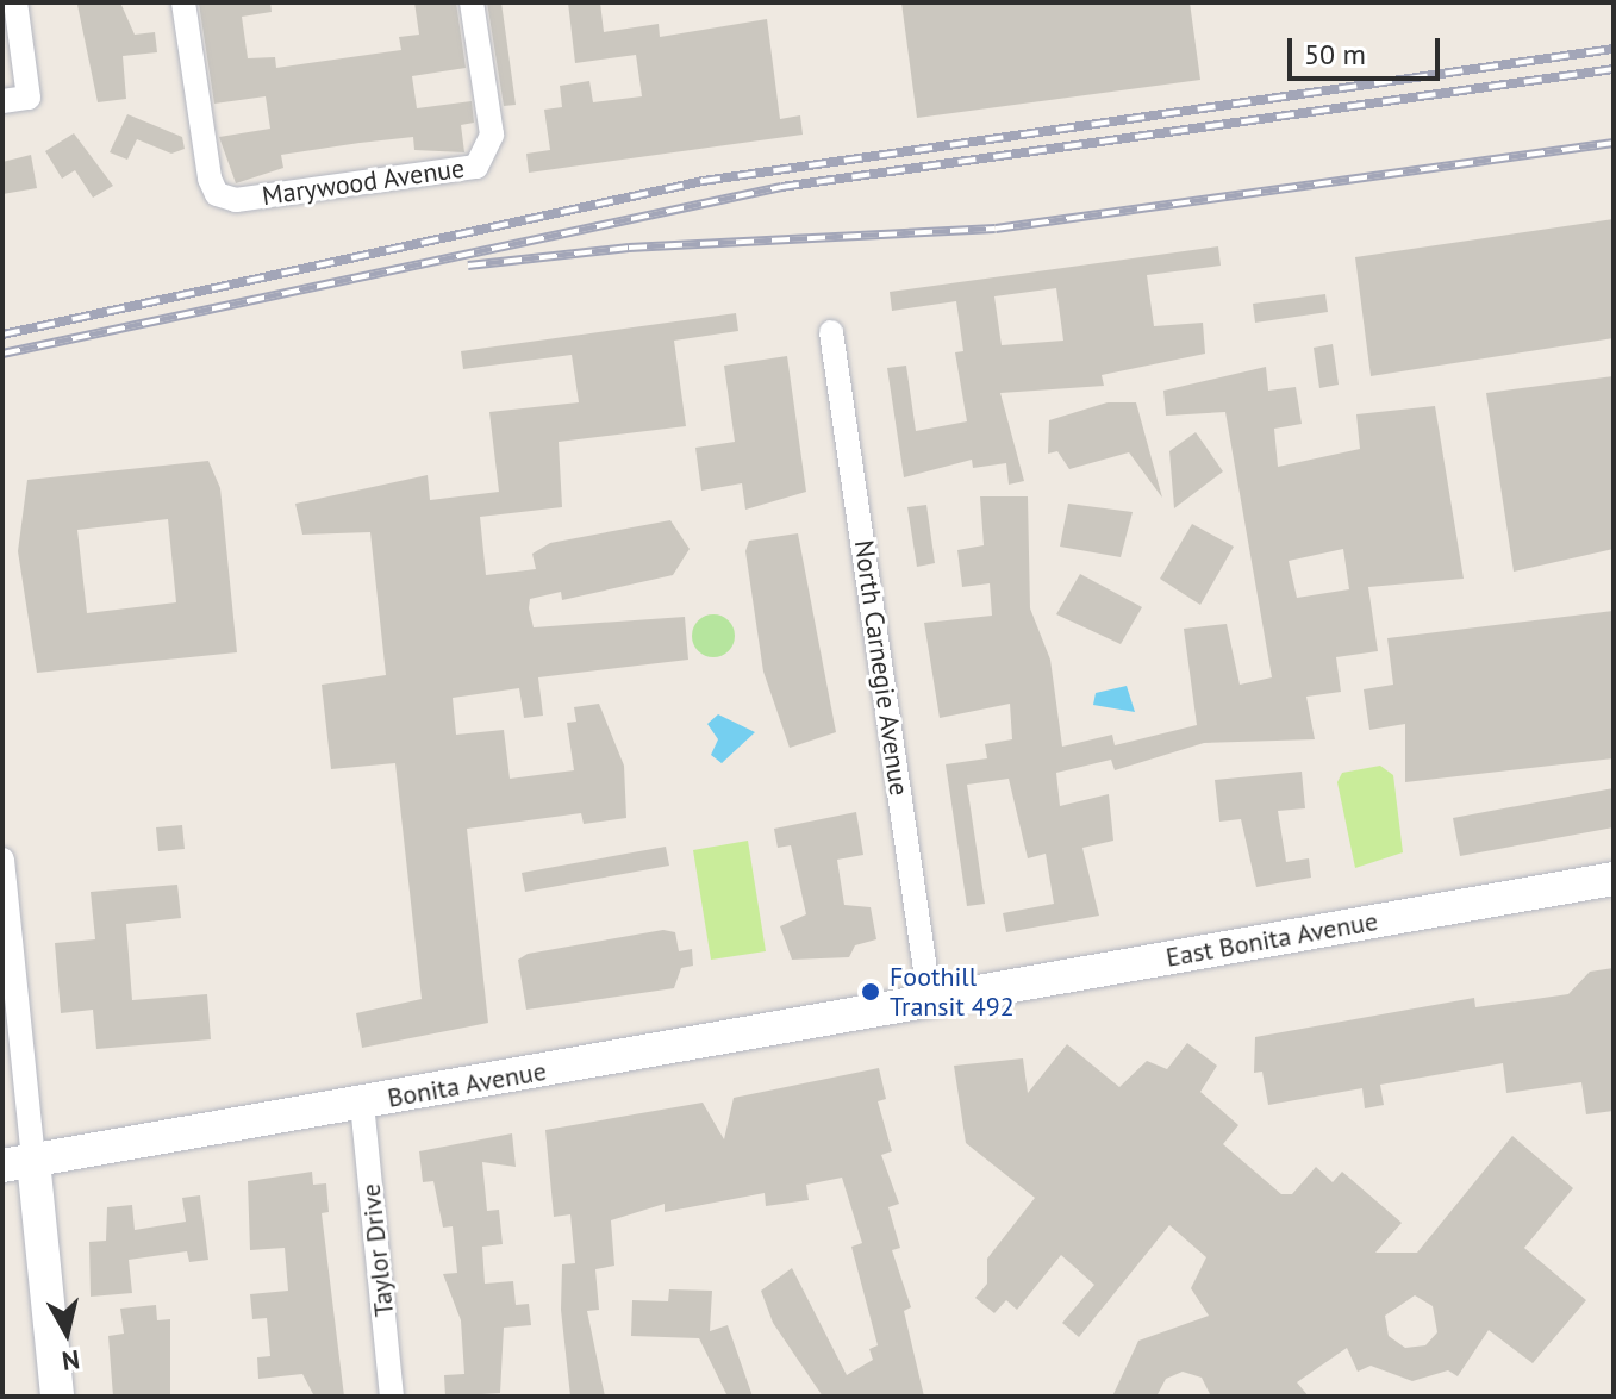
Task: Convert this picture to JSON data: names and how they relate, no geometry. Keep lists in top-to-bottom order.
{
  "streets": {
    "main road": ["East Bonita Avenue", "Bonita Avenue"],
    "street": ["Marywood Avenue", "North Carnegie Avenue", "Taylor Drive"]
  },
  "crossings": [
    ["North Carnegie Avenue", "East Bonita Avenue"],
    ["North Carnegie Avenue", "Bonita Avenue"],
    ["East Bonita Avenue", "Bonita Avenue"],
    ["Bonita Avenue", "Taylor Drive"]
  ],
  "places": ["Foothill Transit 492"],
  "scale_bar": "50 m",
  "north": "bottom"
}
